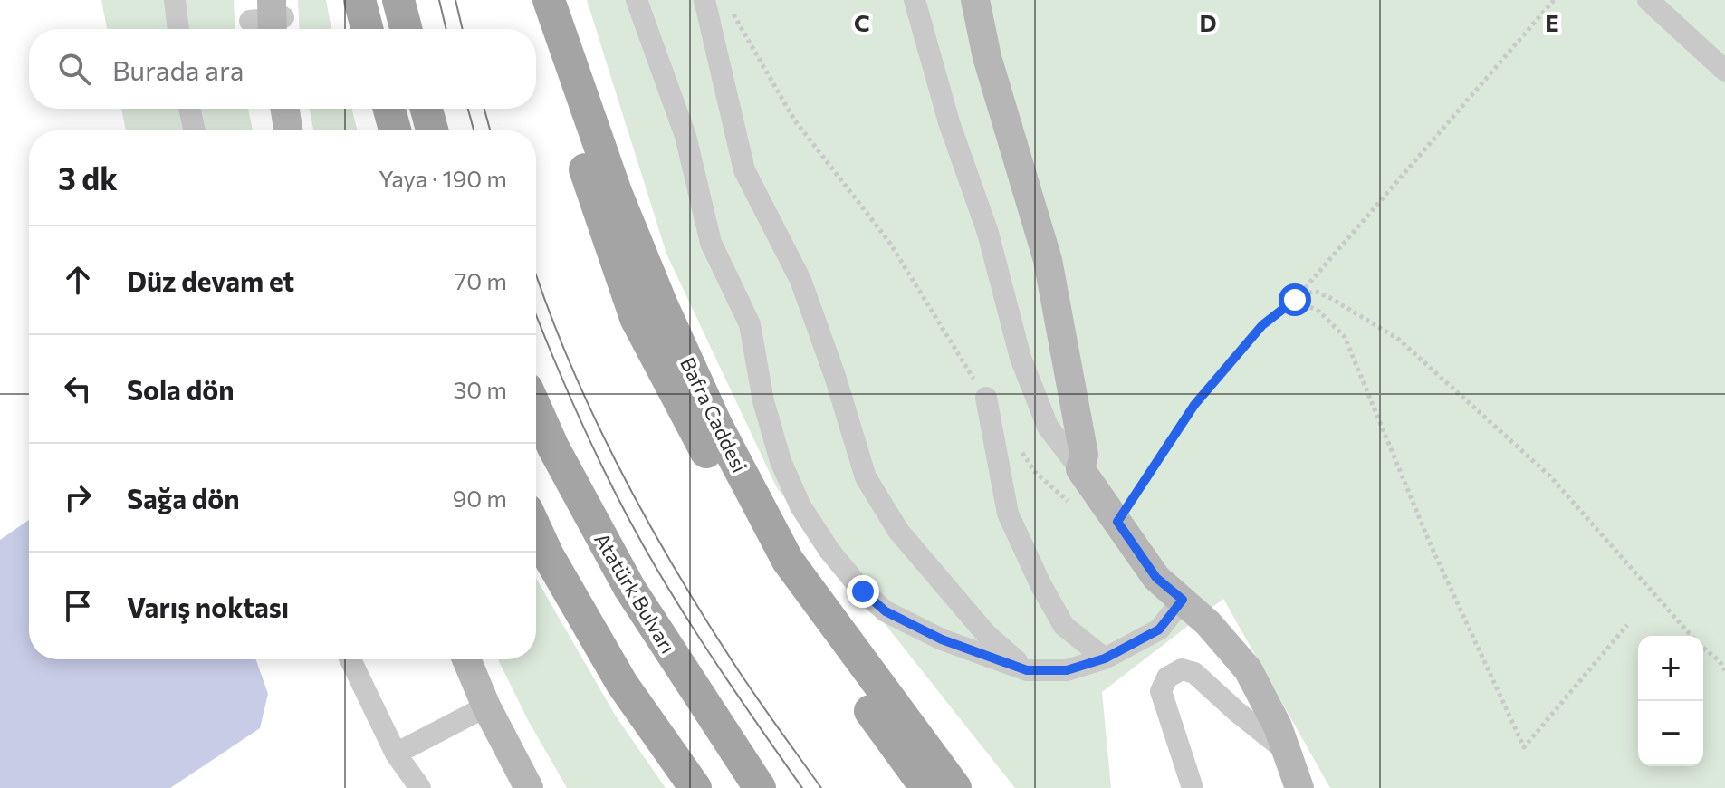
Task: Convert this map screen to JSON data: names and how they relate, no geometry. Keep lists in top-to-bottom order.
{
  "streets": {
    "main road": ["Bafra Caddesi", "Atatürk Bulvarı"]
  },
  "page": {
    "search": "Burada ara",
    "heading": ["3 dk", "Yaya · 190 m"],
    "list": [
      ["Düz devam et", "70 m"],
      ["Sola dön", "30 m"],
      ["Sağa dön", "90 m"],
      "Varış noktası"
    ],
    "map_buttons": ["+", "−"]
  },
  "grid": {
    "columns": ["C", "D", "E"]
  }
}
